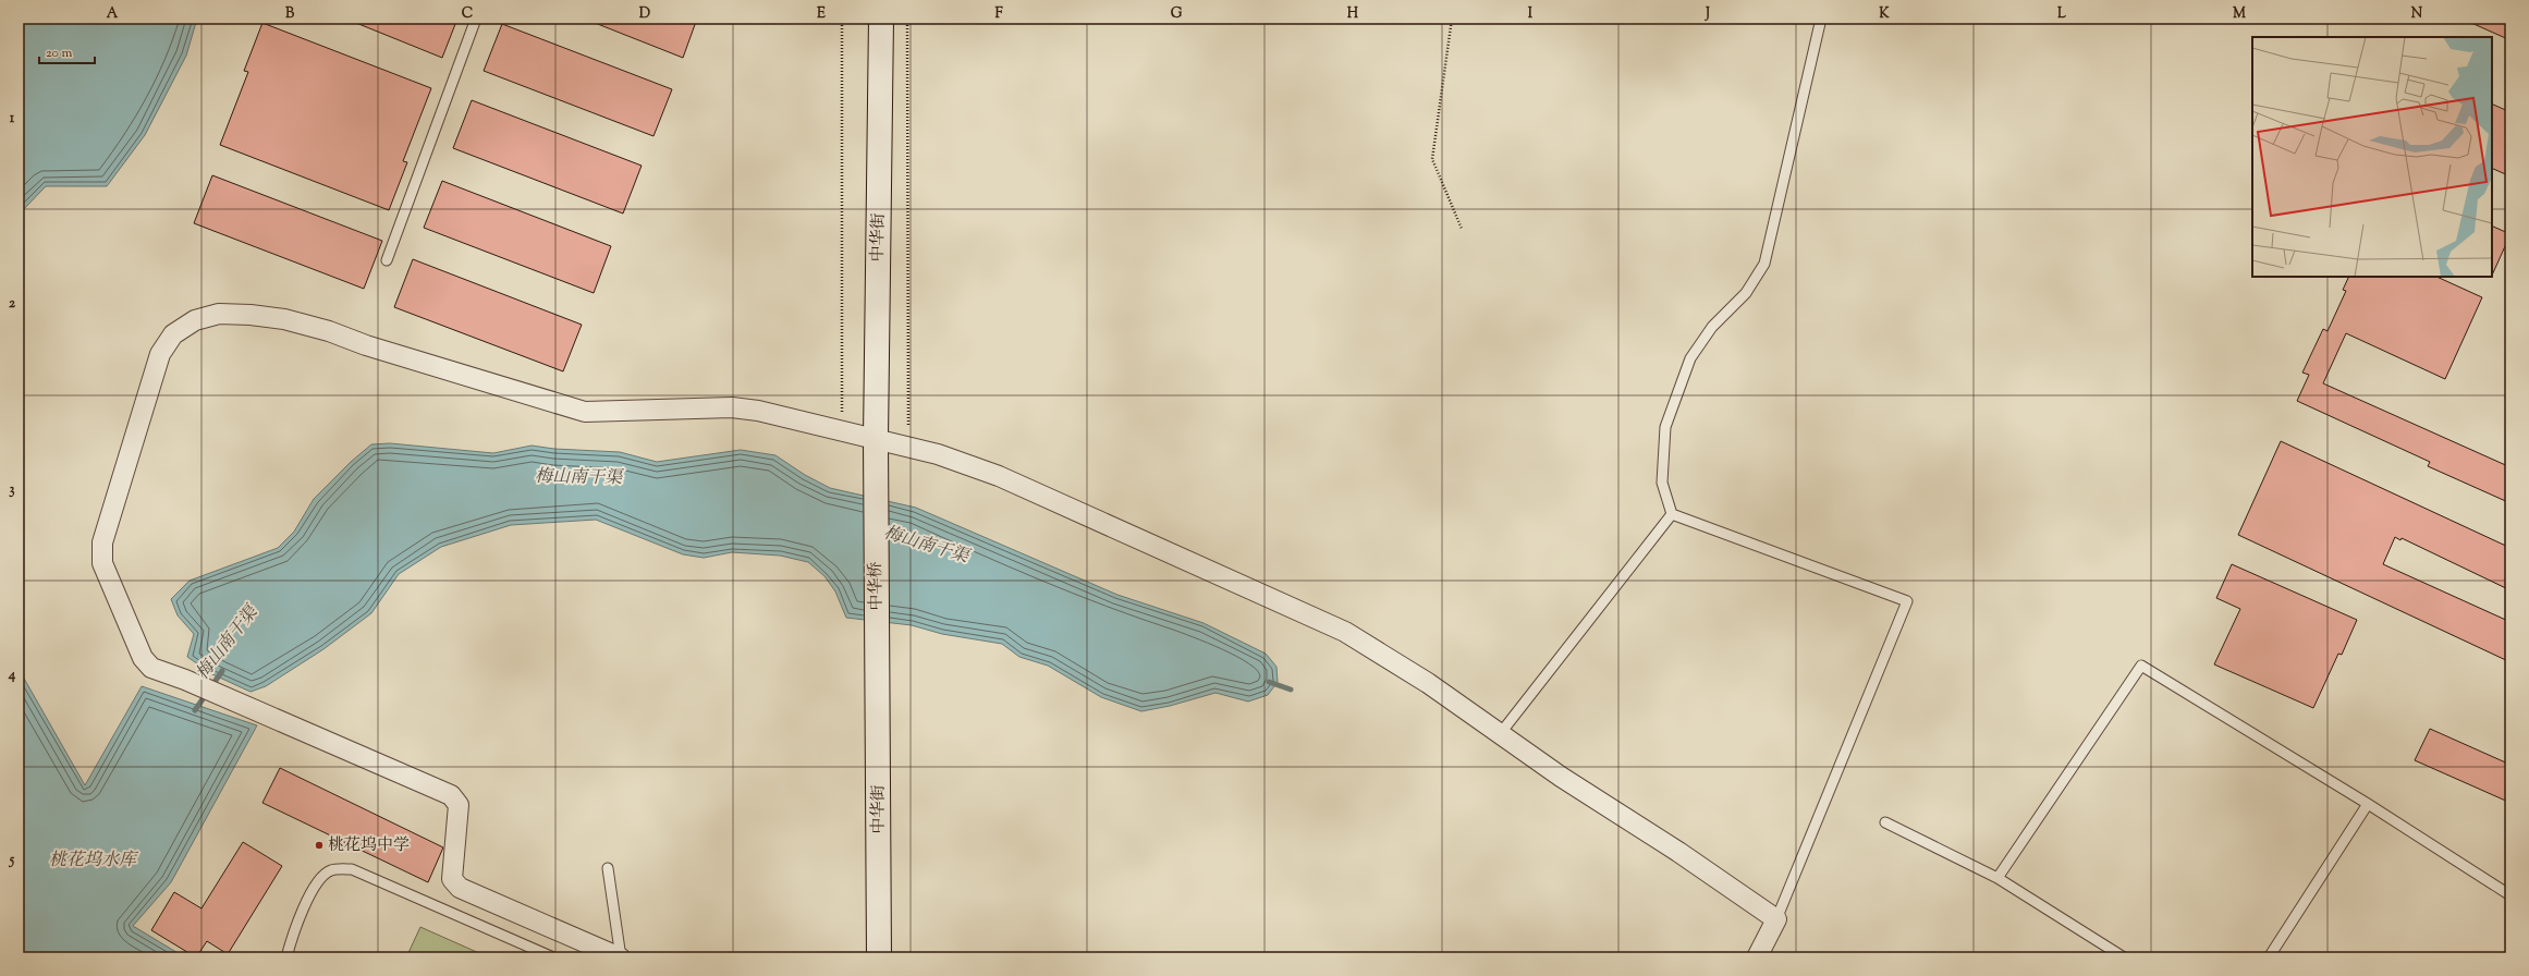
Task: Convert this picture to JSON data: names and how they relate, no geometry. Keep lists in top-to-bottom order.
{
  "streets": {
    "main road": ["中华街", "中华桥"]
  },
  "crossings": [
    ["中华街", "中华桥"]
  ],
  "water": ["梅山南干渠", "桃花坞水库"],
  "places": ["桃花坞中学"],
  "scale_bar": "20 m",
  "grid": {
    "columns": [
      "A",
      "B",
      "C",
      "D",
      "E",
      "F",
      "G",
      "H",
      "I",
      "J",
      "K",
      "L",
      "M",
      "N"
    ],
    "rows": [
      "1",
      "2",
      "3",
      "4",
      "5"
    ]
  }
}
